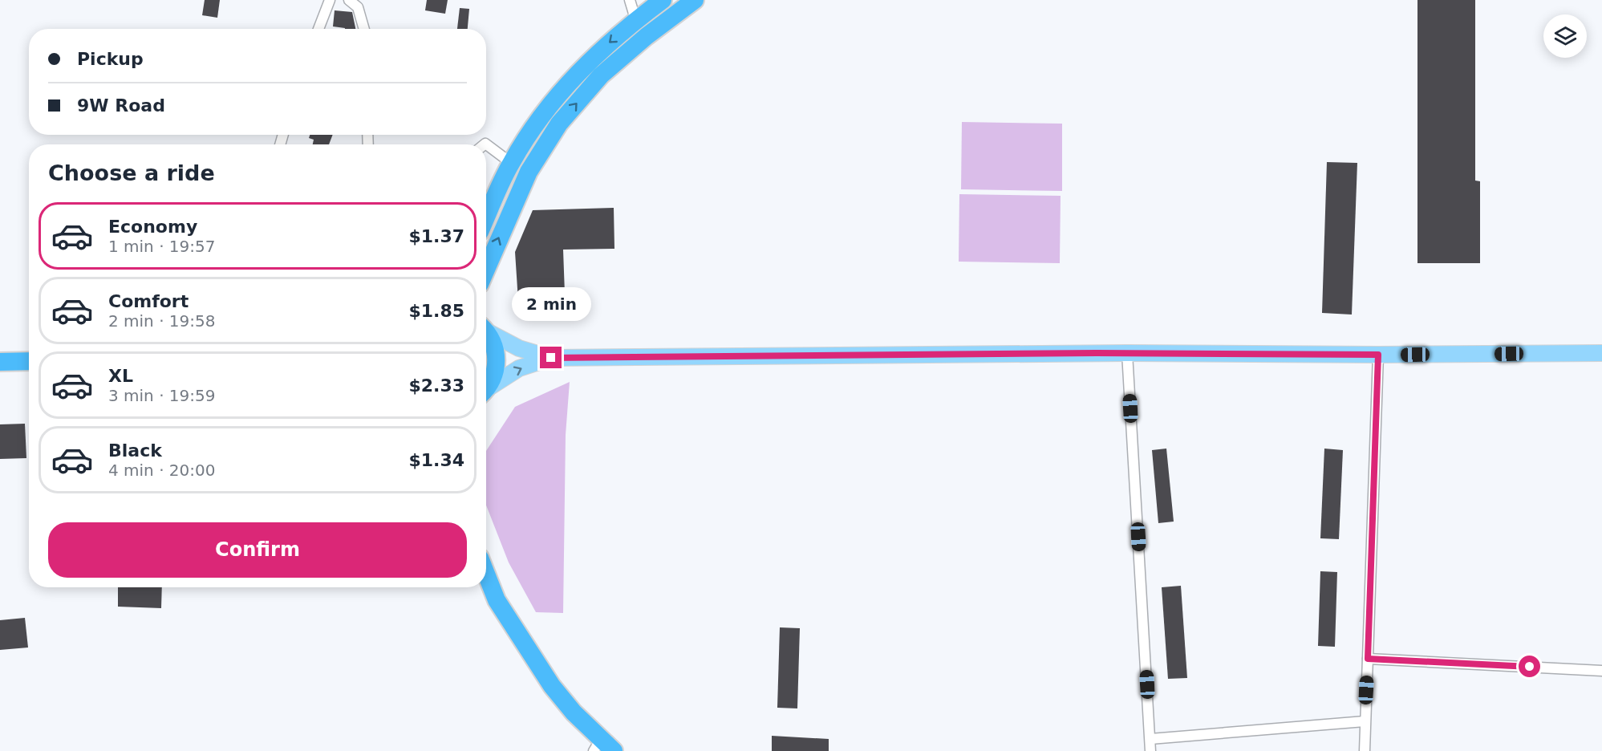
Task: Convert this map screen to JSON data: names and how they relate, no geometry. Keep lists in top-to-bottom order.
{
  "page": {
    "banner": ["Pickup", "9W Road"],
    "heading": "Choose a ride",
    "list": [
      {
        "name": "Economy",
        "note": "1 min · 19:57",
        "value": "$1.37"
      },
      {
        "name": "Comfort",
        "note": "2 min · 19:58",
        "value": "$1.85"
      },
      {
        "name": "XL",
        "note": "3 min · 19:59",
        "value": "$2.33"
      },
      {
        "name": "Black",
        "note": "4 min · 20:00",
        "value": "$1.34"
      }
    ],
    "bubble": "2 min",
    "buttons": "Confirm"
  }
}
